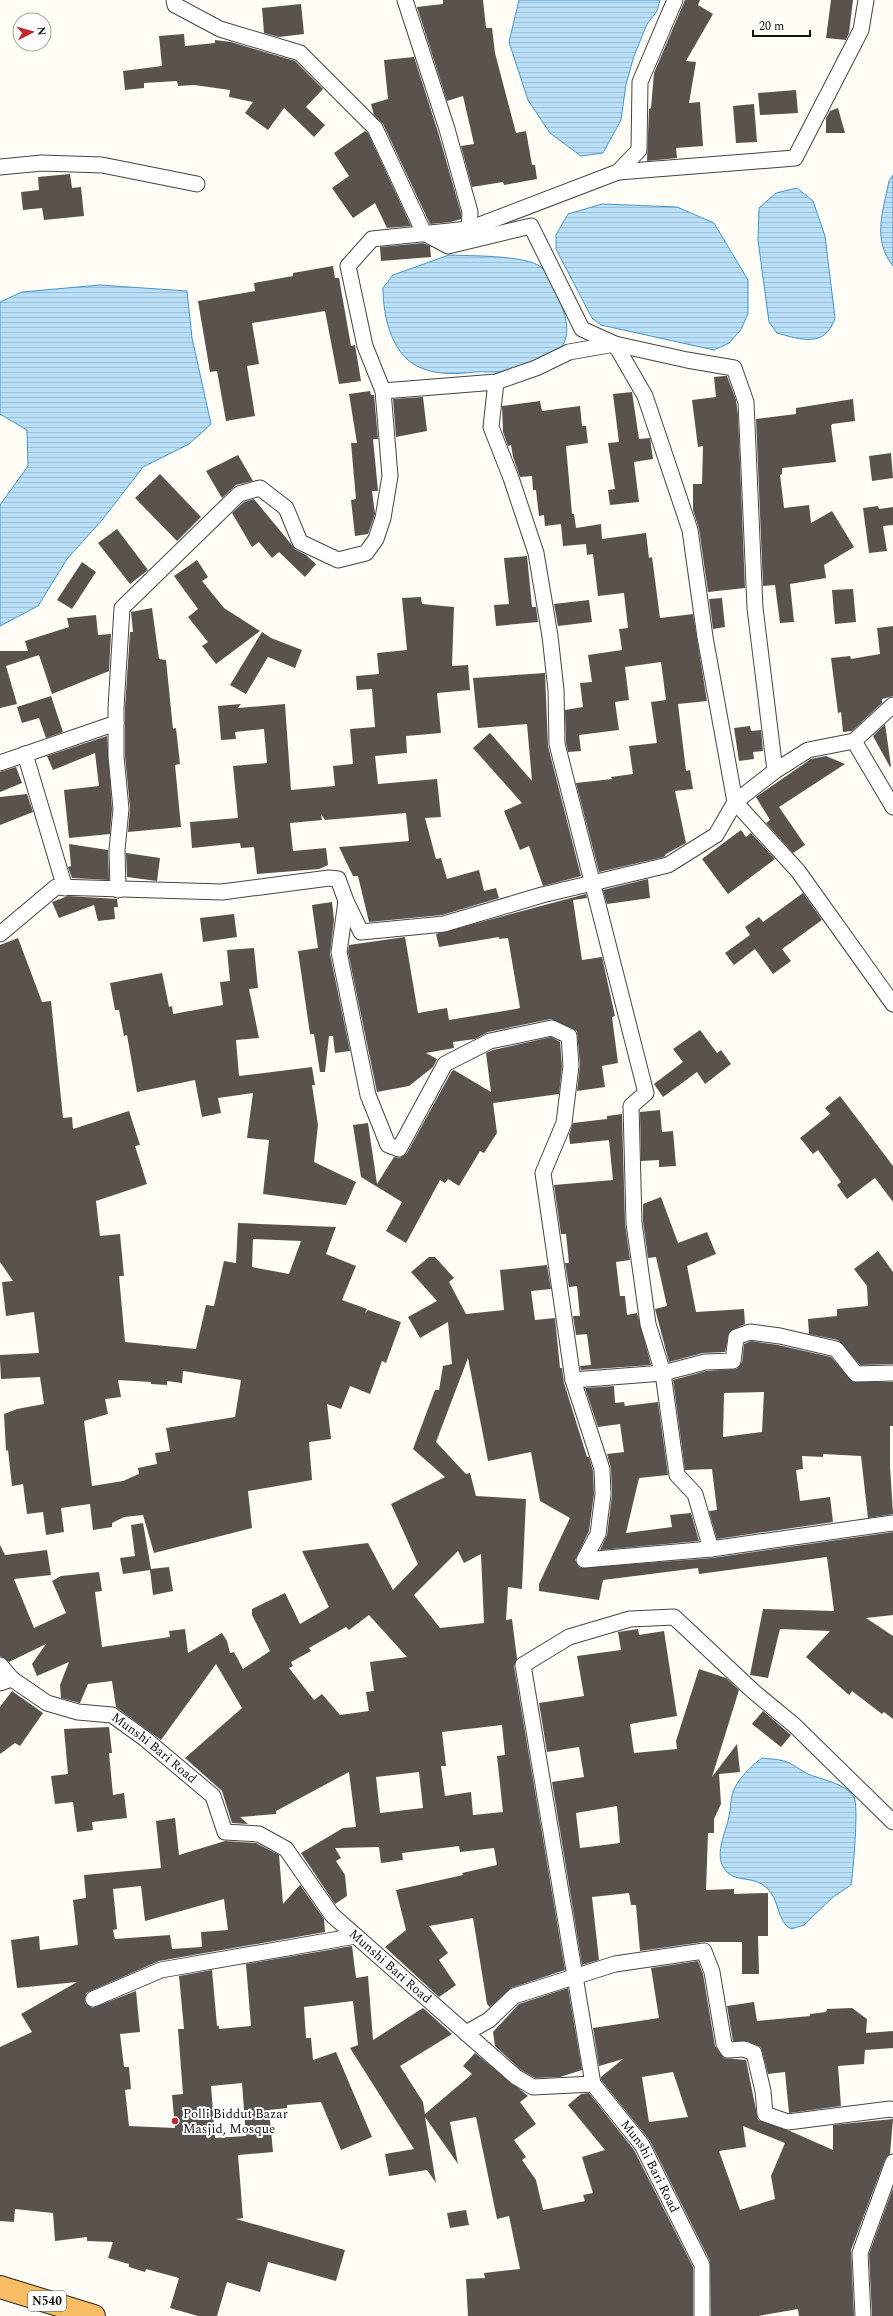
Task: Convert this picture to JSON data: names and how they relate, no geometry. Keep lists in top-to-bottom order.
{
  "streets": {
    "highway": ["N540"],
    "street": ["Munshi Bari Road"]
  },
  "places": ["Polli Biddut Bazar Masjid, Mosque"],
  "scale_bar": "20 m",
  "north": "right"
}
